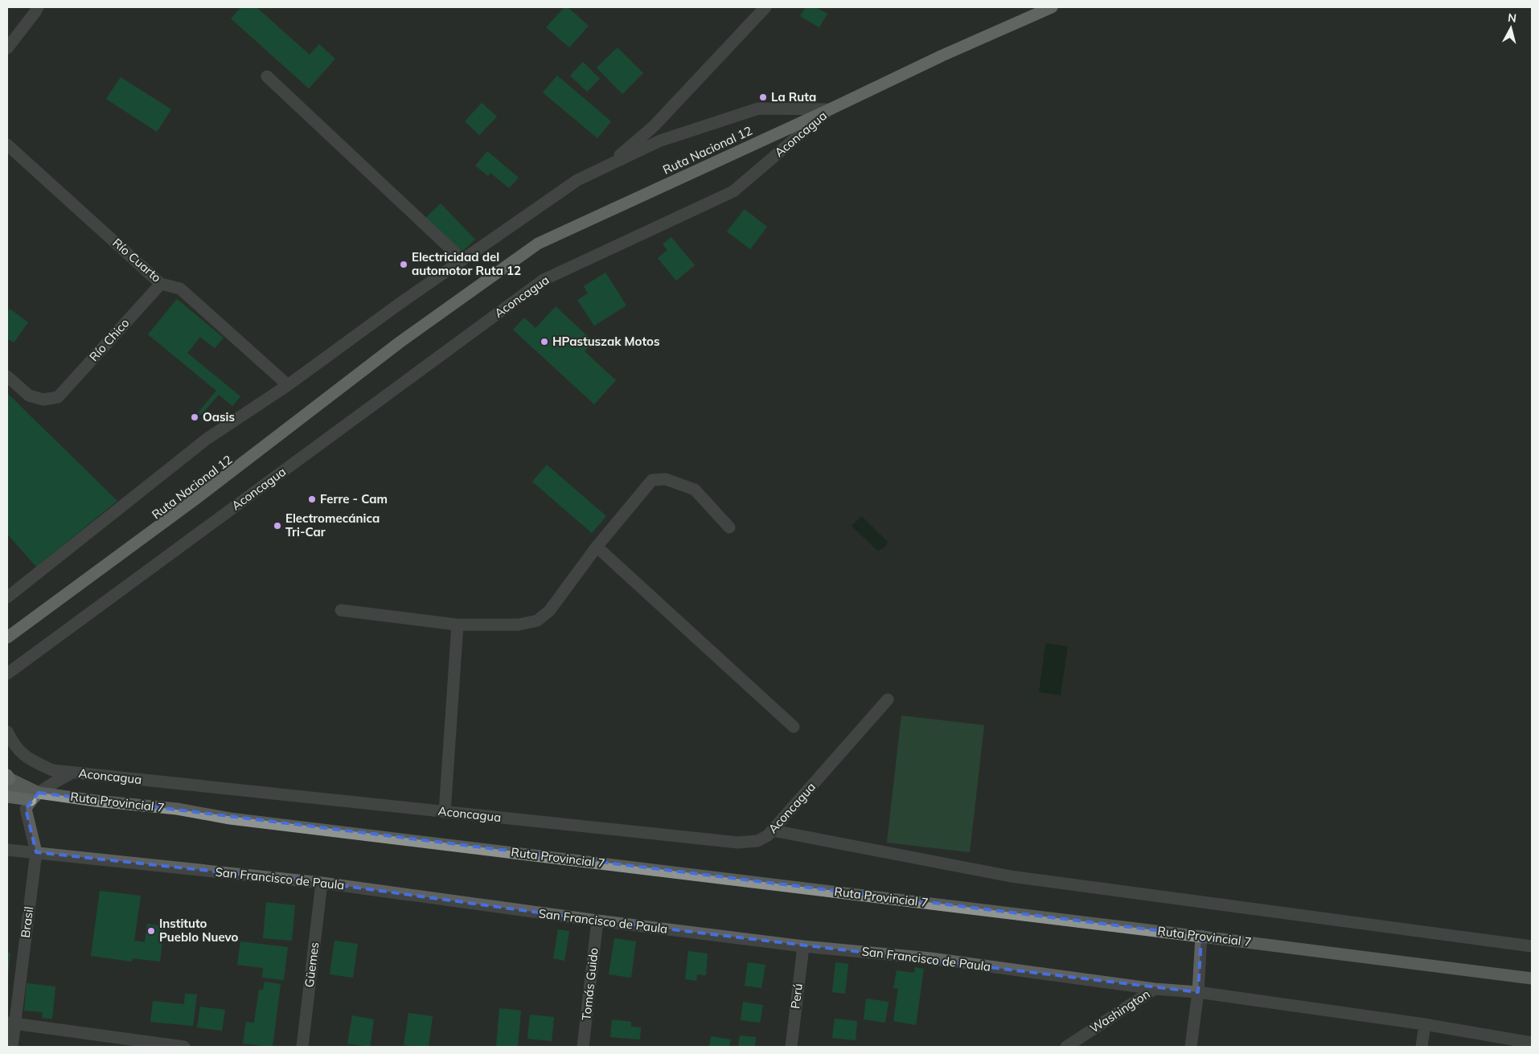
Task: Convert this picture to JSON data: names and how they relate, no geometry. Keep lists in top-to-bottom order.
{
  "streets": {
    "highway": ["Ruta Nacional 12"],
    "main road": ["Ruta Provincial 7"],
    "street": [
      "Aconcagua",
      "Río Cuarto",
      "Río Chico",
      "San Francisco de Paula",
      "Brasil",
      "Güemes",
      "Tomás Guido",
      "Perú",
      "Washington"
    ]
  },
  "crossings": [
    ["Aconcagua", "Ruta Nacional 12"],
    ["Aconcagua", "Río Cuarto"],
    ["Río Cuarto", "Río Chico"],
    ["Ruta Provincial 7", "Brasil"],
    ["San Francisco de Paula", "Brasil"],
    ["San Francisco de Paula", "Güemes"],
    ["San Francisco de Paula", "Tomás Guido"],
    ["San Francisco de Paula", "Perú"],
    ["San Francisco de Paula", "Washington"]
  ],
  "places": [
    "La Ruta",
    "Electricidad del automotor Ruta 12",
    "HPastuszak Motos",
    "Oasis",
    "Ferre - Cam",
    "Electromecánica Tri-Car",
    "Instituto Pueblo Nuevo"
  ],
  "north": "top"
}
